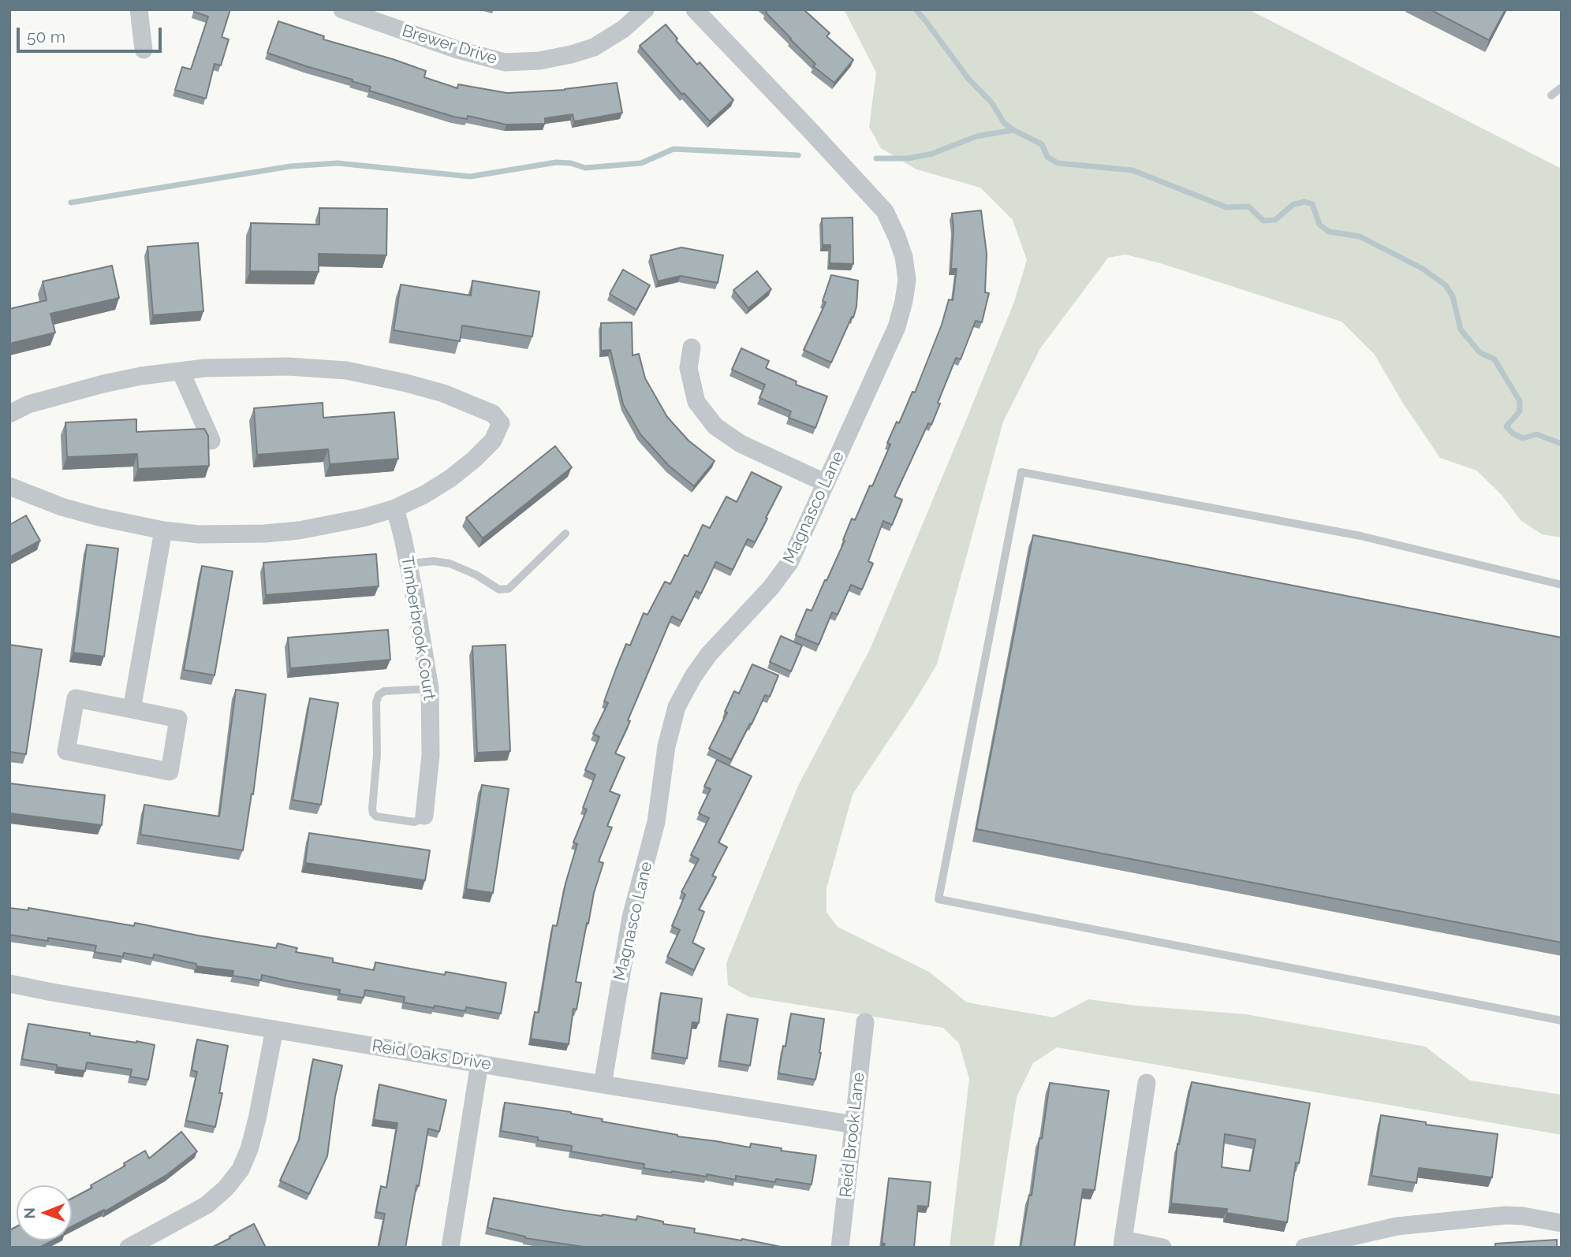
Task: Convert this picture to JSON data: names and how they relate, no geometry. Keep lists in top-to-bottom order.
{
  "streets": {
    "street": [
      "Brewer Drive",
      "Magnasco Lane",
      "Timberbrook Court",
      "Reid Oaks Drive",
      "Reid Brook Lane"
    ]
  },
  "crossings": [
    ["Magnasco Lane", "Reid Oaks Drive"],
    ["Reid Oaks Drive", "Reid Brook Lane"]
  ],
  "scale_bar": "50 m",
  "north": "left"
}
